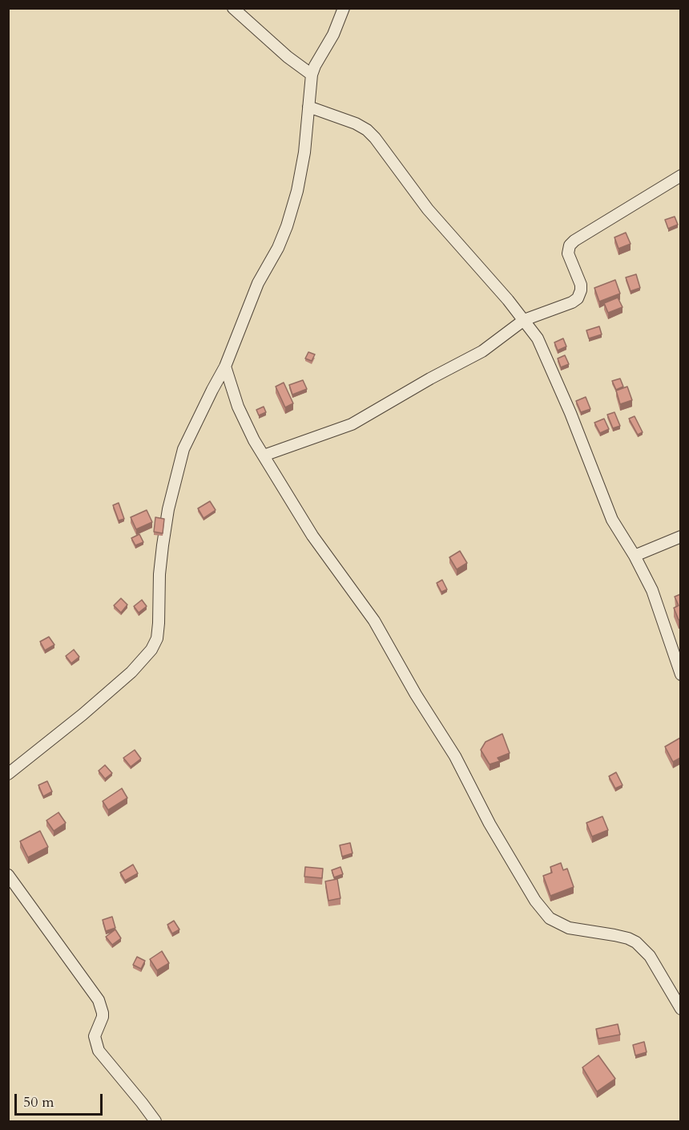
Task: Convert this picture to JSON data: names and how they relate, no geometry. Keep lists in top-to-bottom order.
{
  "scale_bar": "50 m"
}
